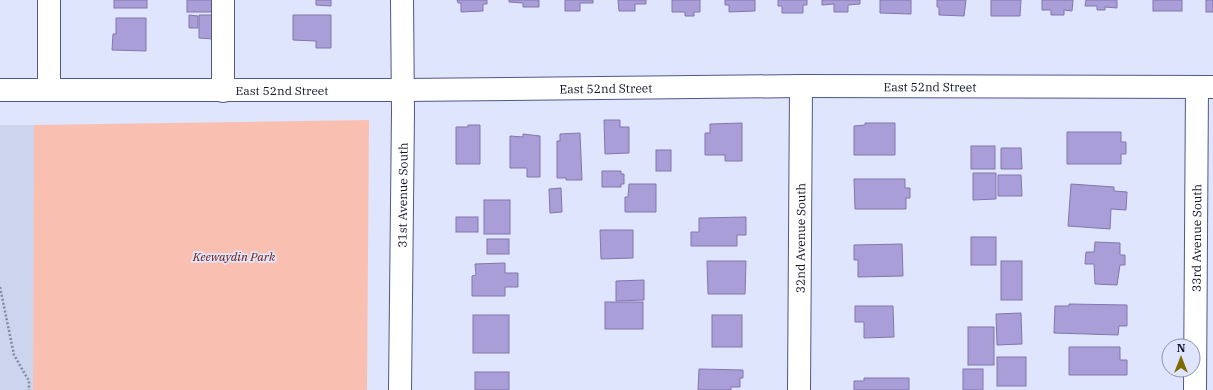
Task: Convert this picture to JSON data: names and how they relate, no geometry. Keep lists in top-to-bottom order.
{
  "streets": {
    "street": [
      "East 52nd Street",
      "31st Avenue South",
      "32nd Avenue South",
      "33rd Avenue South"
    ]
  },
  "crossings": [
    ["East 52nd Street", "31st Avenue South"],
    ["East 52nd Street", "32nd Avenue South"],
    ["East 52nd Street", "33rd Avenue South"]
  ],
  "parks": ["Keewaydin Park"],
  "north": "top"
}
